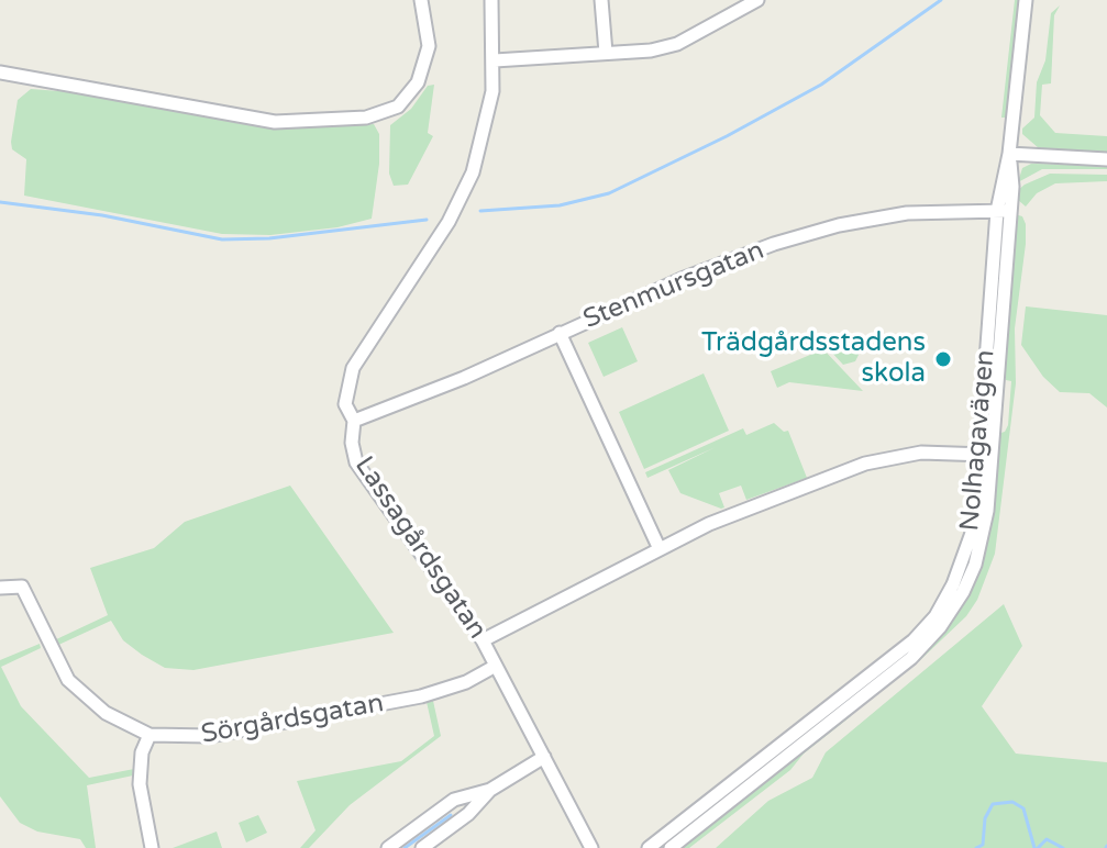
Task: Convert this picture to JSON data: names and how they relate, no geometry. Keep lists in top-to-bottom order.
{
  "streets": {
    "street": [
      "Stenmursgatan",
      "Nolhagavägen",
      "Lassagårdsgatan",
      "Sörgårdsgatan"
    ]
  },
  "crossings": [
    ["Stenmursgatan", "Nolhagavägen"],
    ["Stenmursgatan", "Lassagårdsgatan"],
    ["Lassagårdsgatan", "Sörgårdsgatan"]
  ],
  "places": ["Trädgårdsstadens skola"]
}
